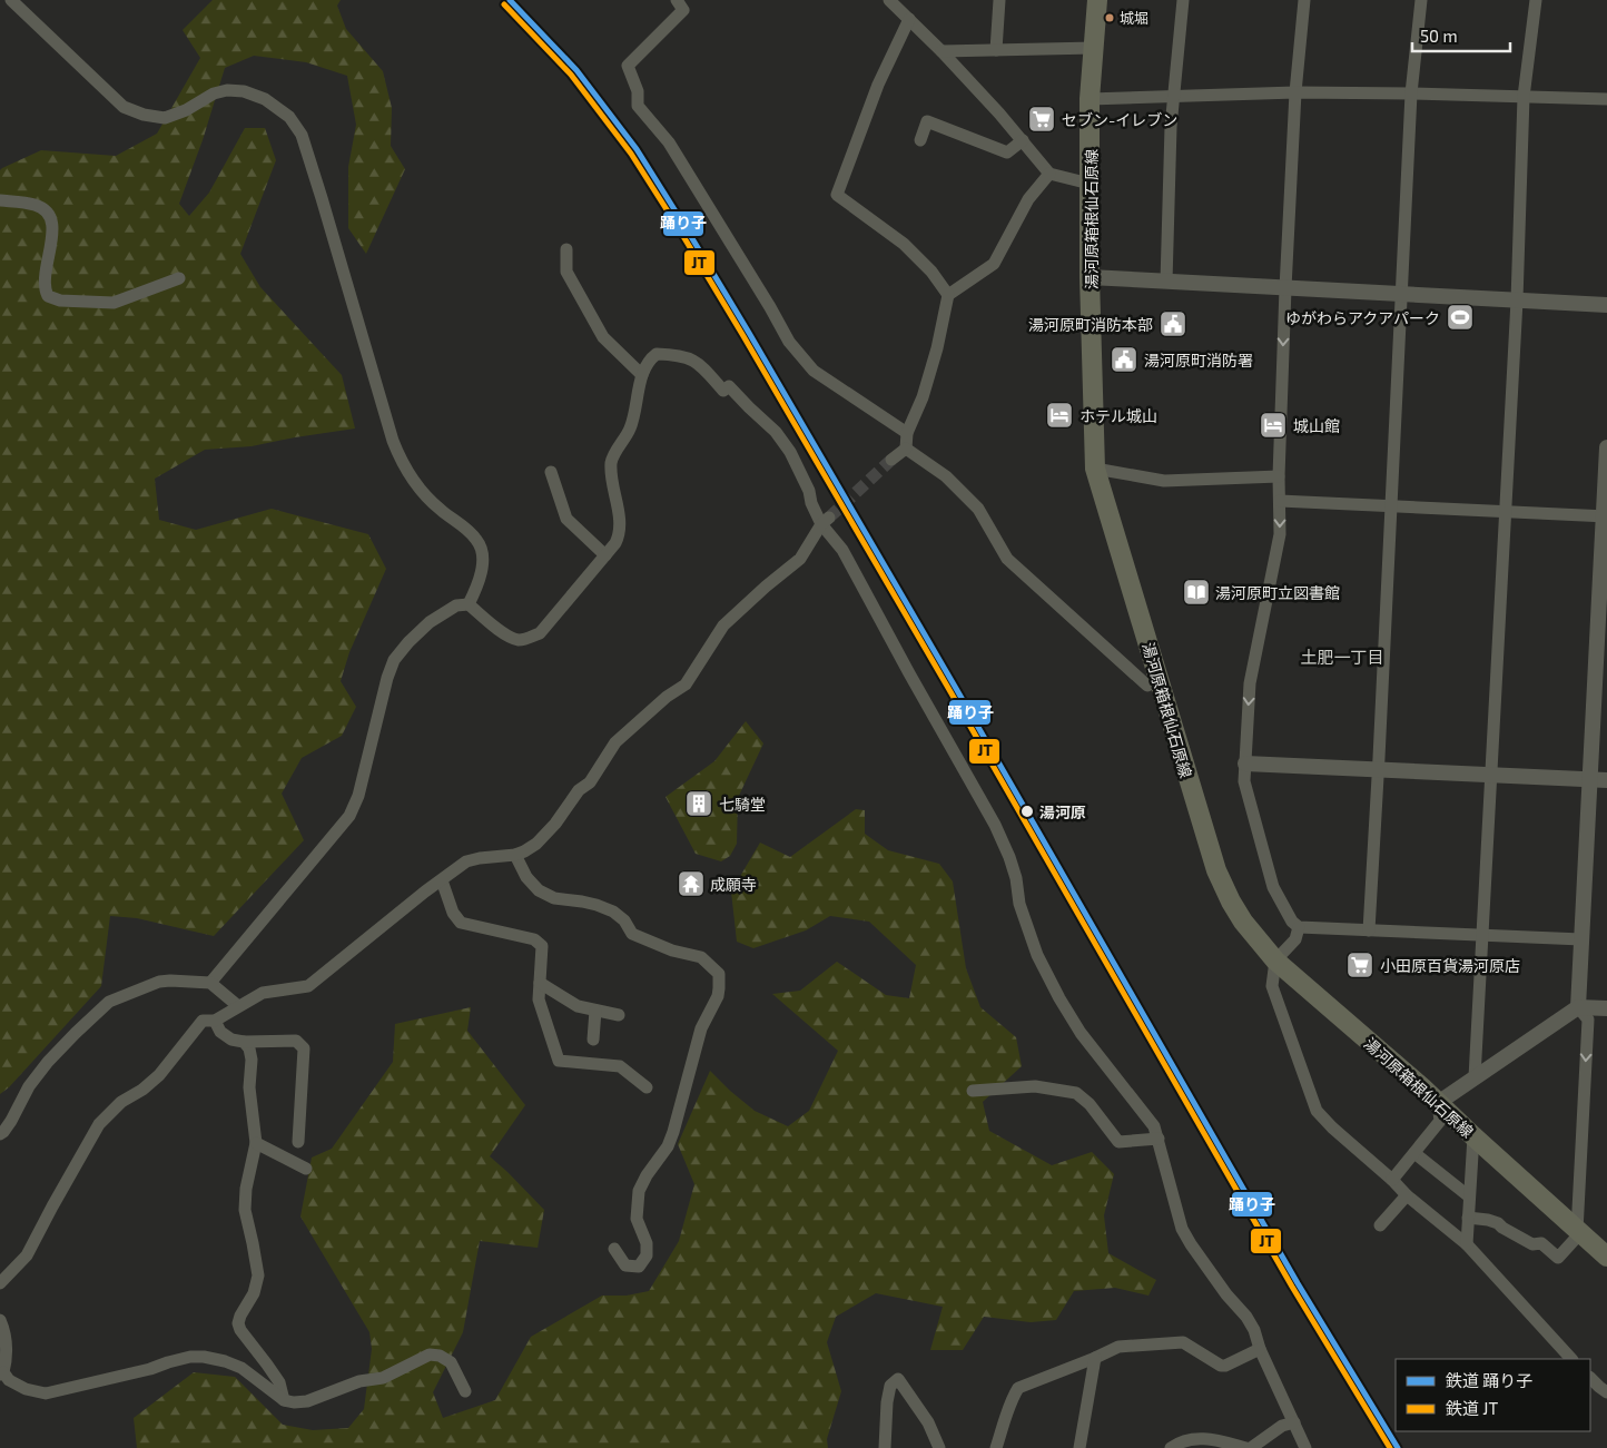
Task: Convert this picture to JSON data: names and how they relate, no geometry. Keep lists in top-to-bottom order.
{
  "streets": {
    "main road": ["湯河原箱根仙石原線"]
  },
  "districts": ["土肥一丁目"],
  "places": {
    "other": ["城堀", "湯河原"],
    "supermarket": ["セブン-イレブン", "小田原百貨湯河原店"],
    "sports": ["ゆがわらアクアパーク"],
    "public building": ["湯河原町消防本部", "湯河原町消防署"],
    "hotel": ["ホテル城山", "城山館"],
    "library": ["湯河原町立図書館"],
    "building": ["七騎堂"],
    "temple": ["成願寺"]
  },
  "lines": ["rail line 踊り子", "rail line JT"],
  "legend": ["鉄道 踊り子", "鉄道 JT"],
  "scale_bar": "50 m"
}
